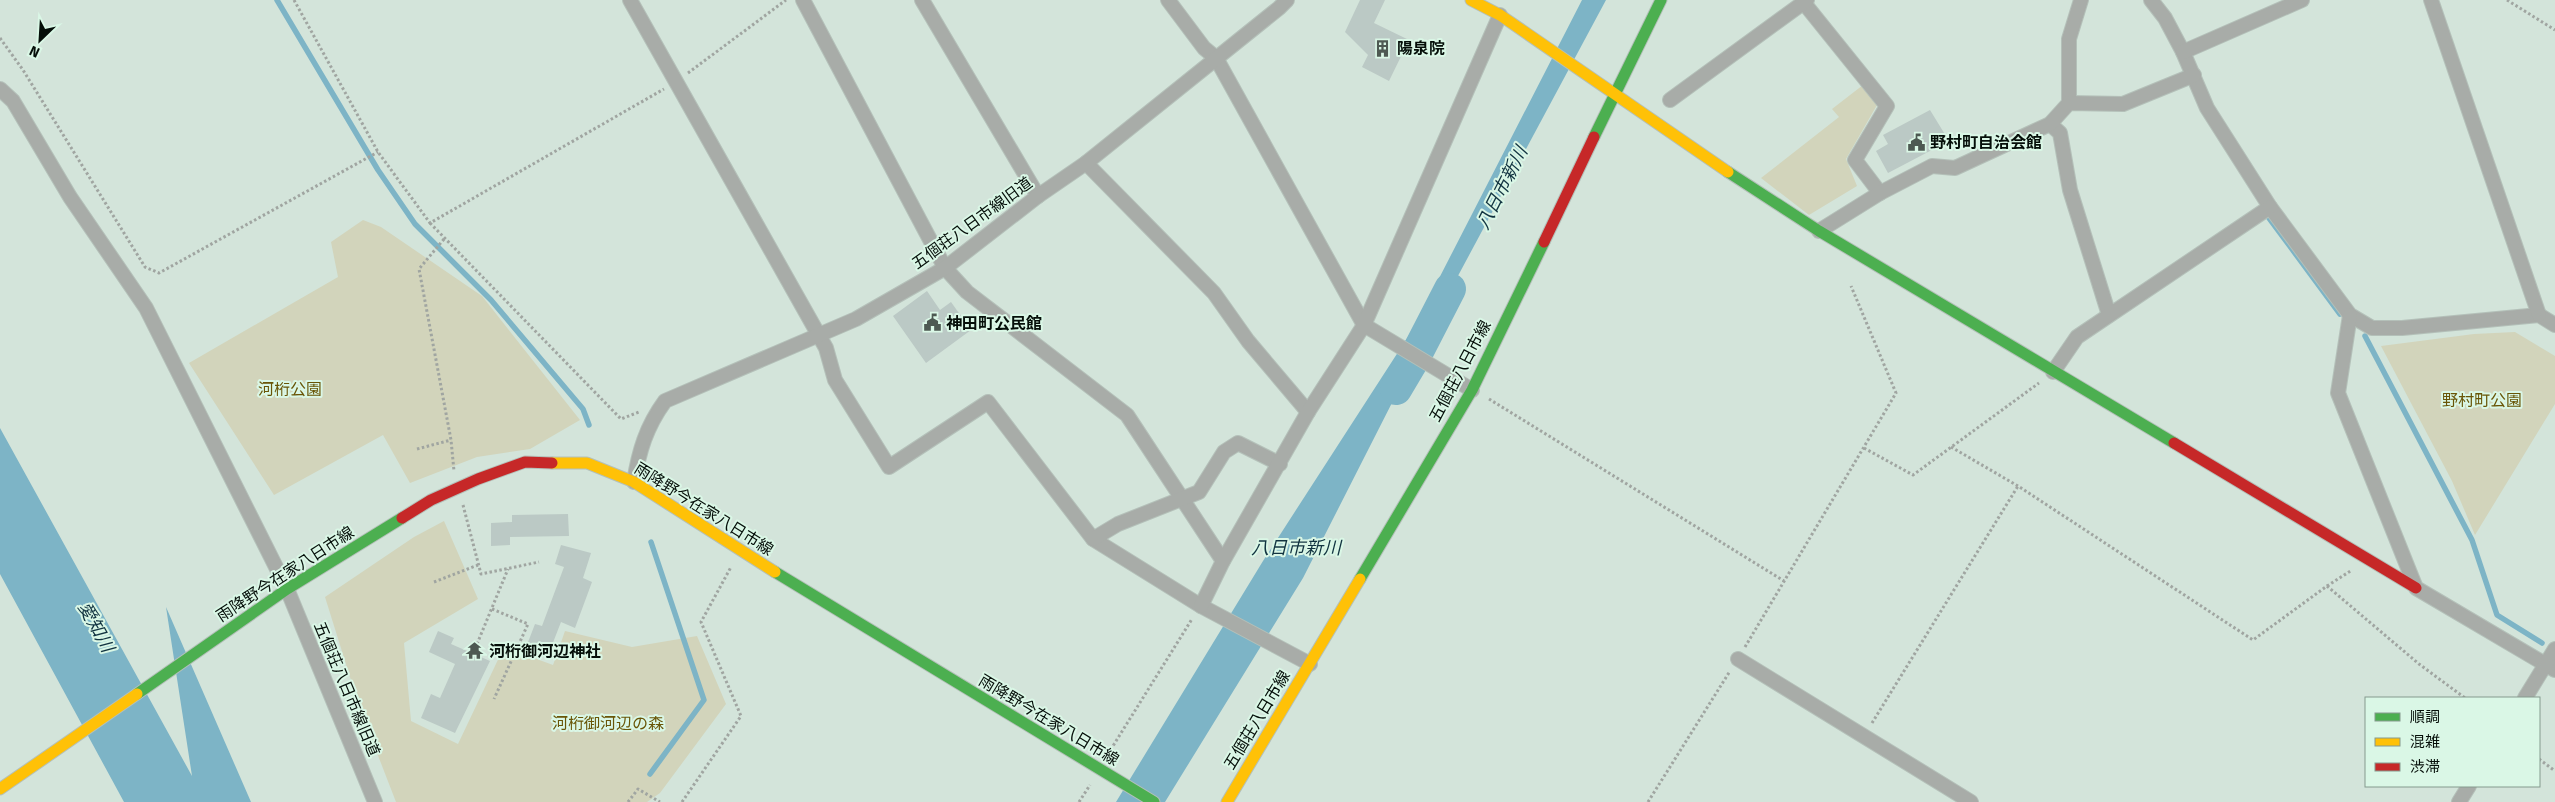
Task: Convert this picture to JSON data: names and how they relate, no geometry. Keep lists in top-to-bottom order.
{
  "streets": {
    "main road": ["五個荘八日市線", "雨降野今在家八日市線"],
    "street": ["五個荘八日市線旧道"]
  },
  "crossings": [
    ["五個荘八日市線旧道", "雨降野今在家八日市線"]
  ],
  "water": ["八日市新川", "愛知川"],
  "parks": ["河桁公園", "野村町公園", "河桁御河辺の森"],
  "places": {
    "building": ["陽泉院"],
    "public building": ["野村町自治会館", "神田町公民館"],
    "temple": ["河桁御河辺神社"]
  },
  "legend": ["順調", "混雑", "渋滞"],
  "north": "bottom left"
}
